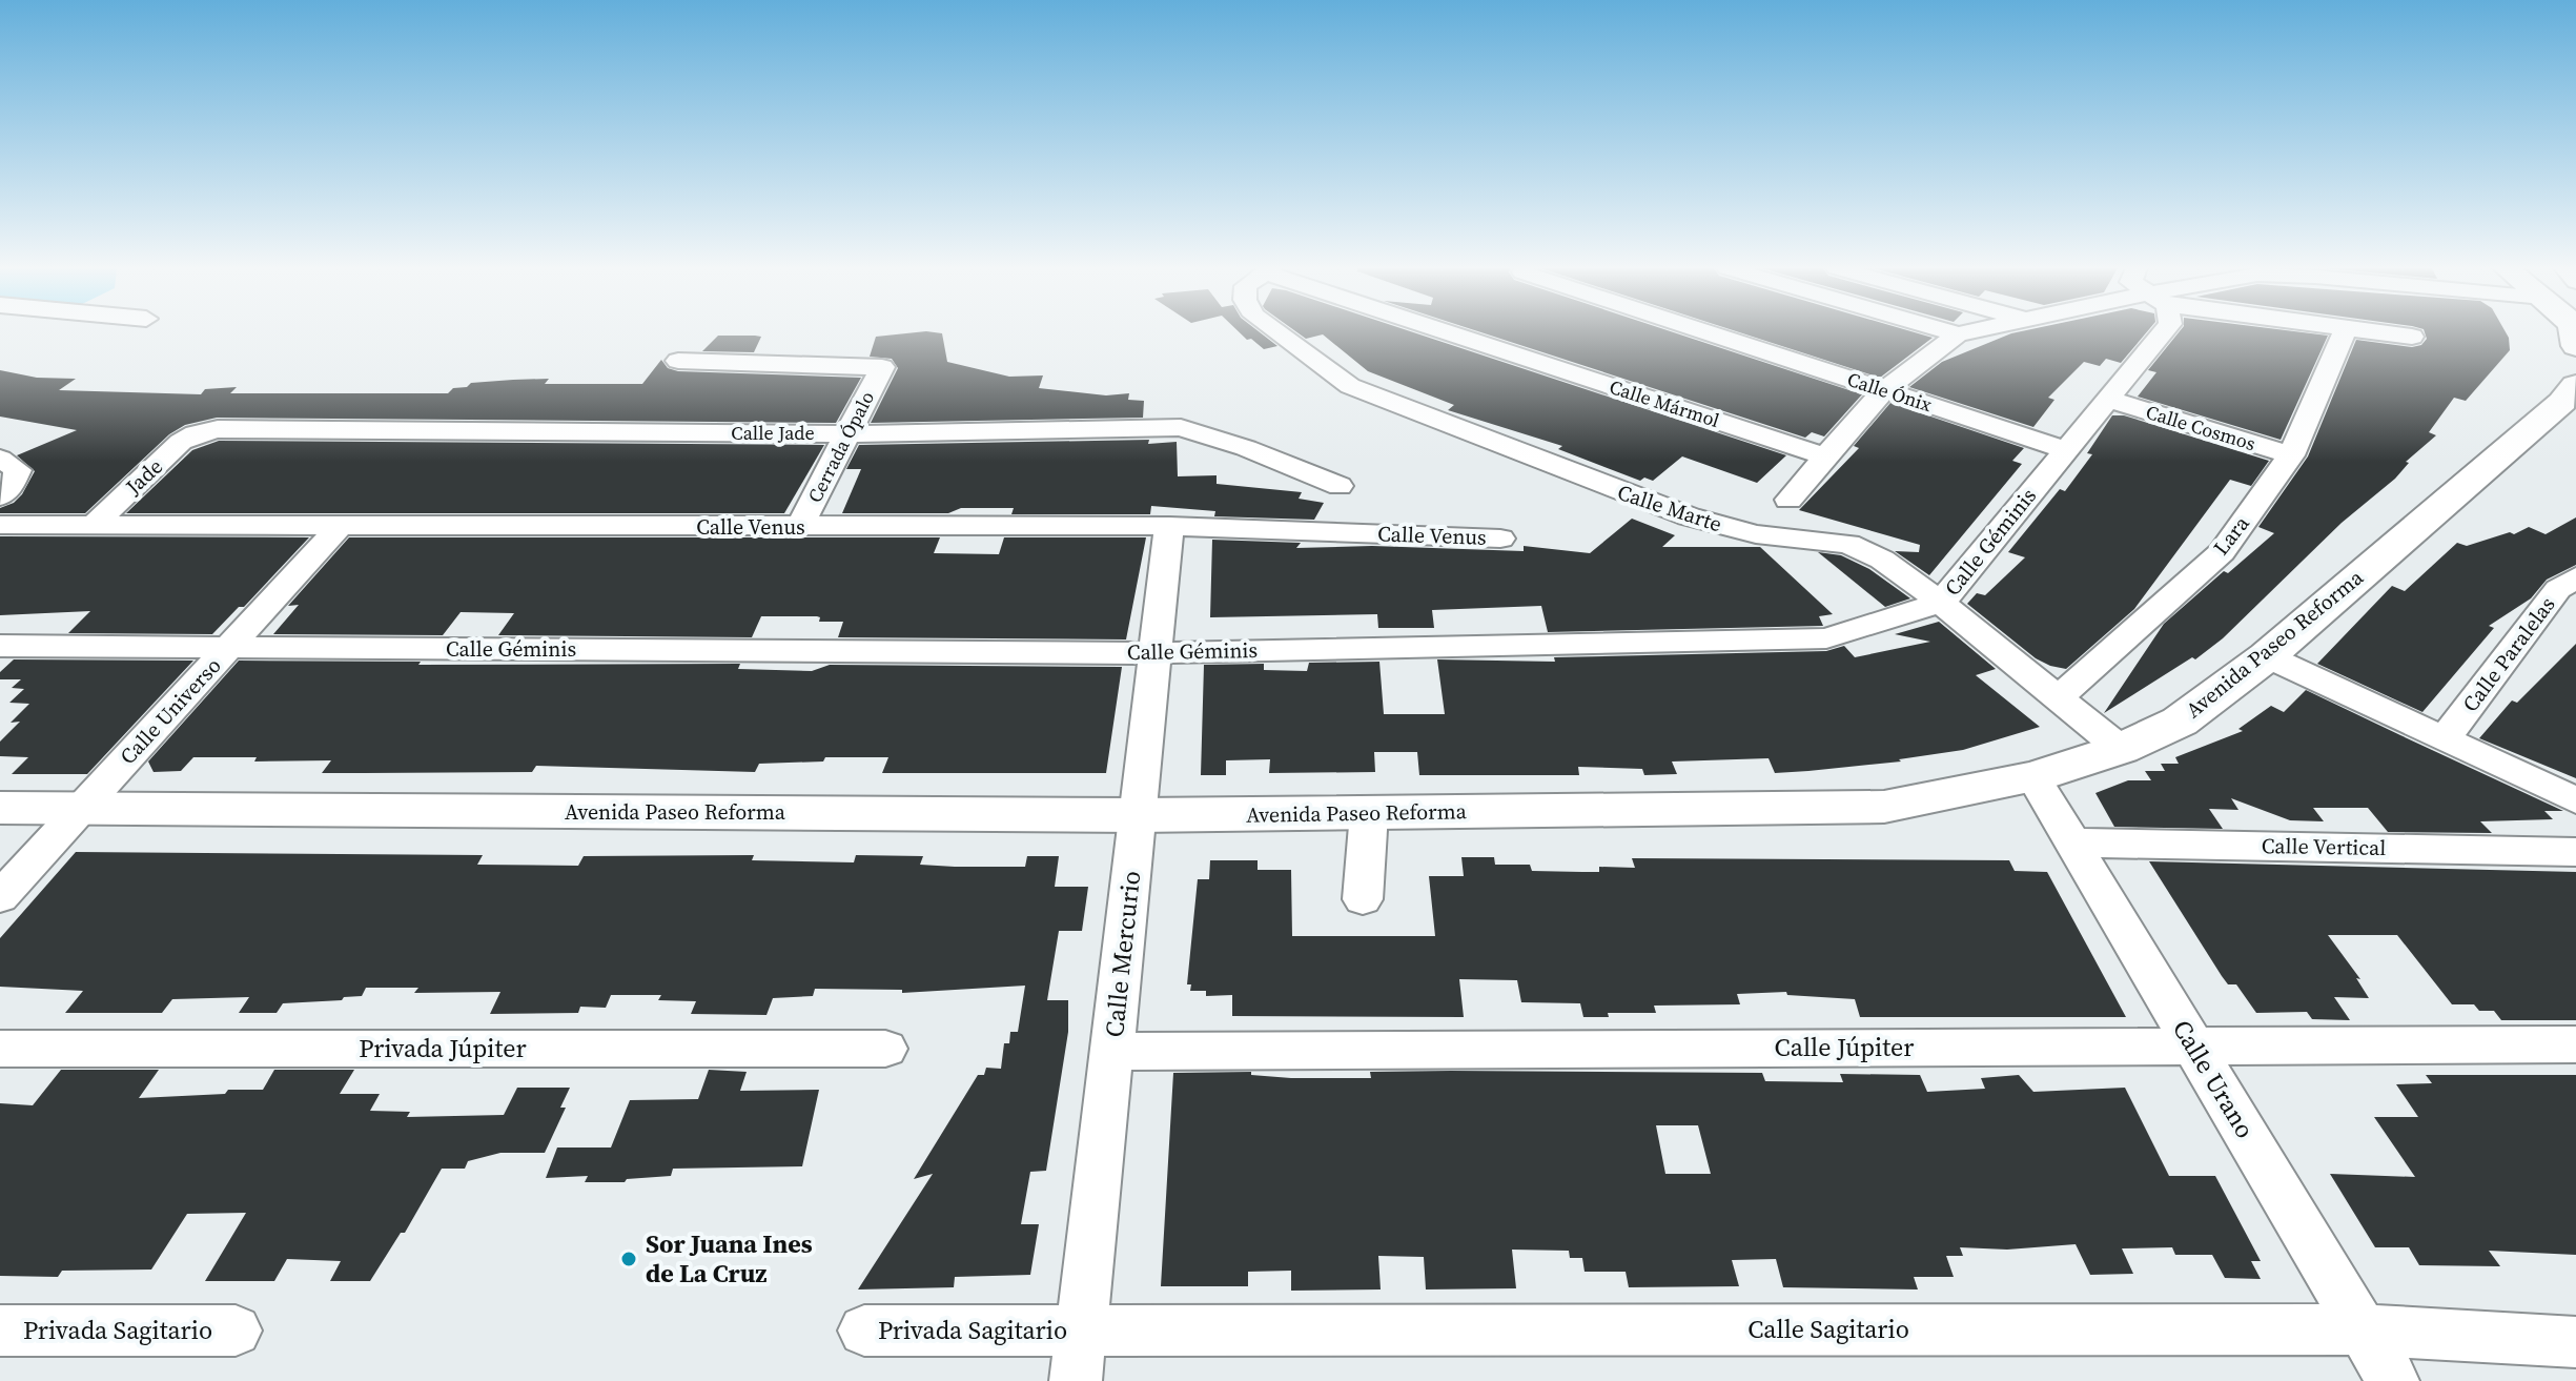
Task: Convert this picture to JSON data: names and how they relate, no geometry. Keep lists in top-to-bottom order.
{
  "streets": {
    "main road": ["Avenida Paseo Reforma"],
    "street": [
      "Calle Ónix",
      "Calle Mármol",
      "Calle Cosmos",
      "Calle Jade",
      "Cerrada Ópalo",
      "Jade",
      "Calle Marte",
      "Calle Venus",
      "Lara",
      "Calle Géminis",
      "Calle Paralelas",
      "Calle Universo",
      "Calle Vertical",
      "Calle Mercurio",
      "Calle Júpiter",
      "Privada Júpiter",
      "Calle Urano",
      "Calle Sagitario",
      "Privada Sagitario"
    ]
  },
  "crossings": [
    ["Calle Ónix", "Calle Géminis"],
    ["Calle Cosmos", "Lara"],
    ["Calle Cosmos", "Calle Géminis"],
    ["Calle Jade", "Cerrada Ópalo"],
    ["Calle Jade", "Jade"],
    ["Cerrada Ópalo", "Calle Venus"],
    ["Jade", "Calle Venus"],
    ["Calle Marte", "Lara"],
    ["Calle Marte", "Calle Géminis"],
    ["Calle Marte", "Avenida Paseo Reforma"],
    ["Calle Venus", "Calle Universo"],
    ["Calle Venus", "Calle Mercurio"],
    ["Calle Géminis", "Calle Universo"],
    ["Calle Géminis", "Calle Mercurio"],
    ["Avenida Paseo Reforma", "Calle Universo"],
    ["Avenida Paseo Reforma", "Calle Mercurio"],
    ["Avenida Paseo Reforma", "Calle Urano"],
    ["Calle Vertical", "Calle Urano"],
    ["Calle Mercurio", "Calle Júpiter"],
    ["Calle Mercurio", "Calle Sagitario"],
    ["Calle Mercurio", "Privada Sagitario"],
    ["Calle Júpiter", "Calle Urano"],
    ["Calle Urano", "Calle Sagitario"],
    ["Calle Sagitario", "Privada Sagitario"]
  ],
  "places": ["Sor Juana Ines de La Cruz"]
}
